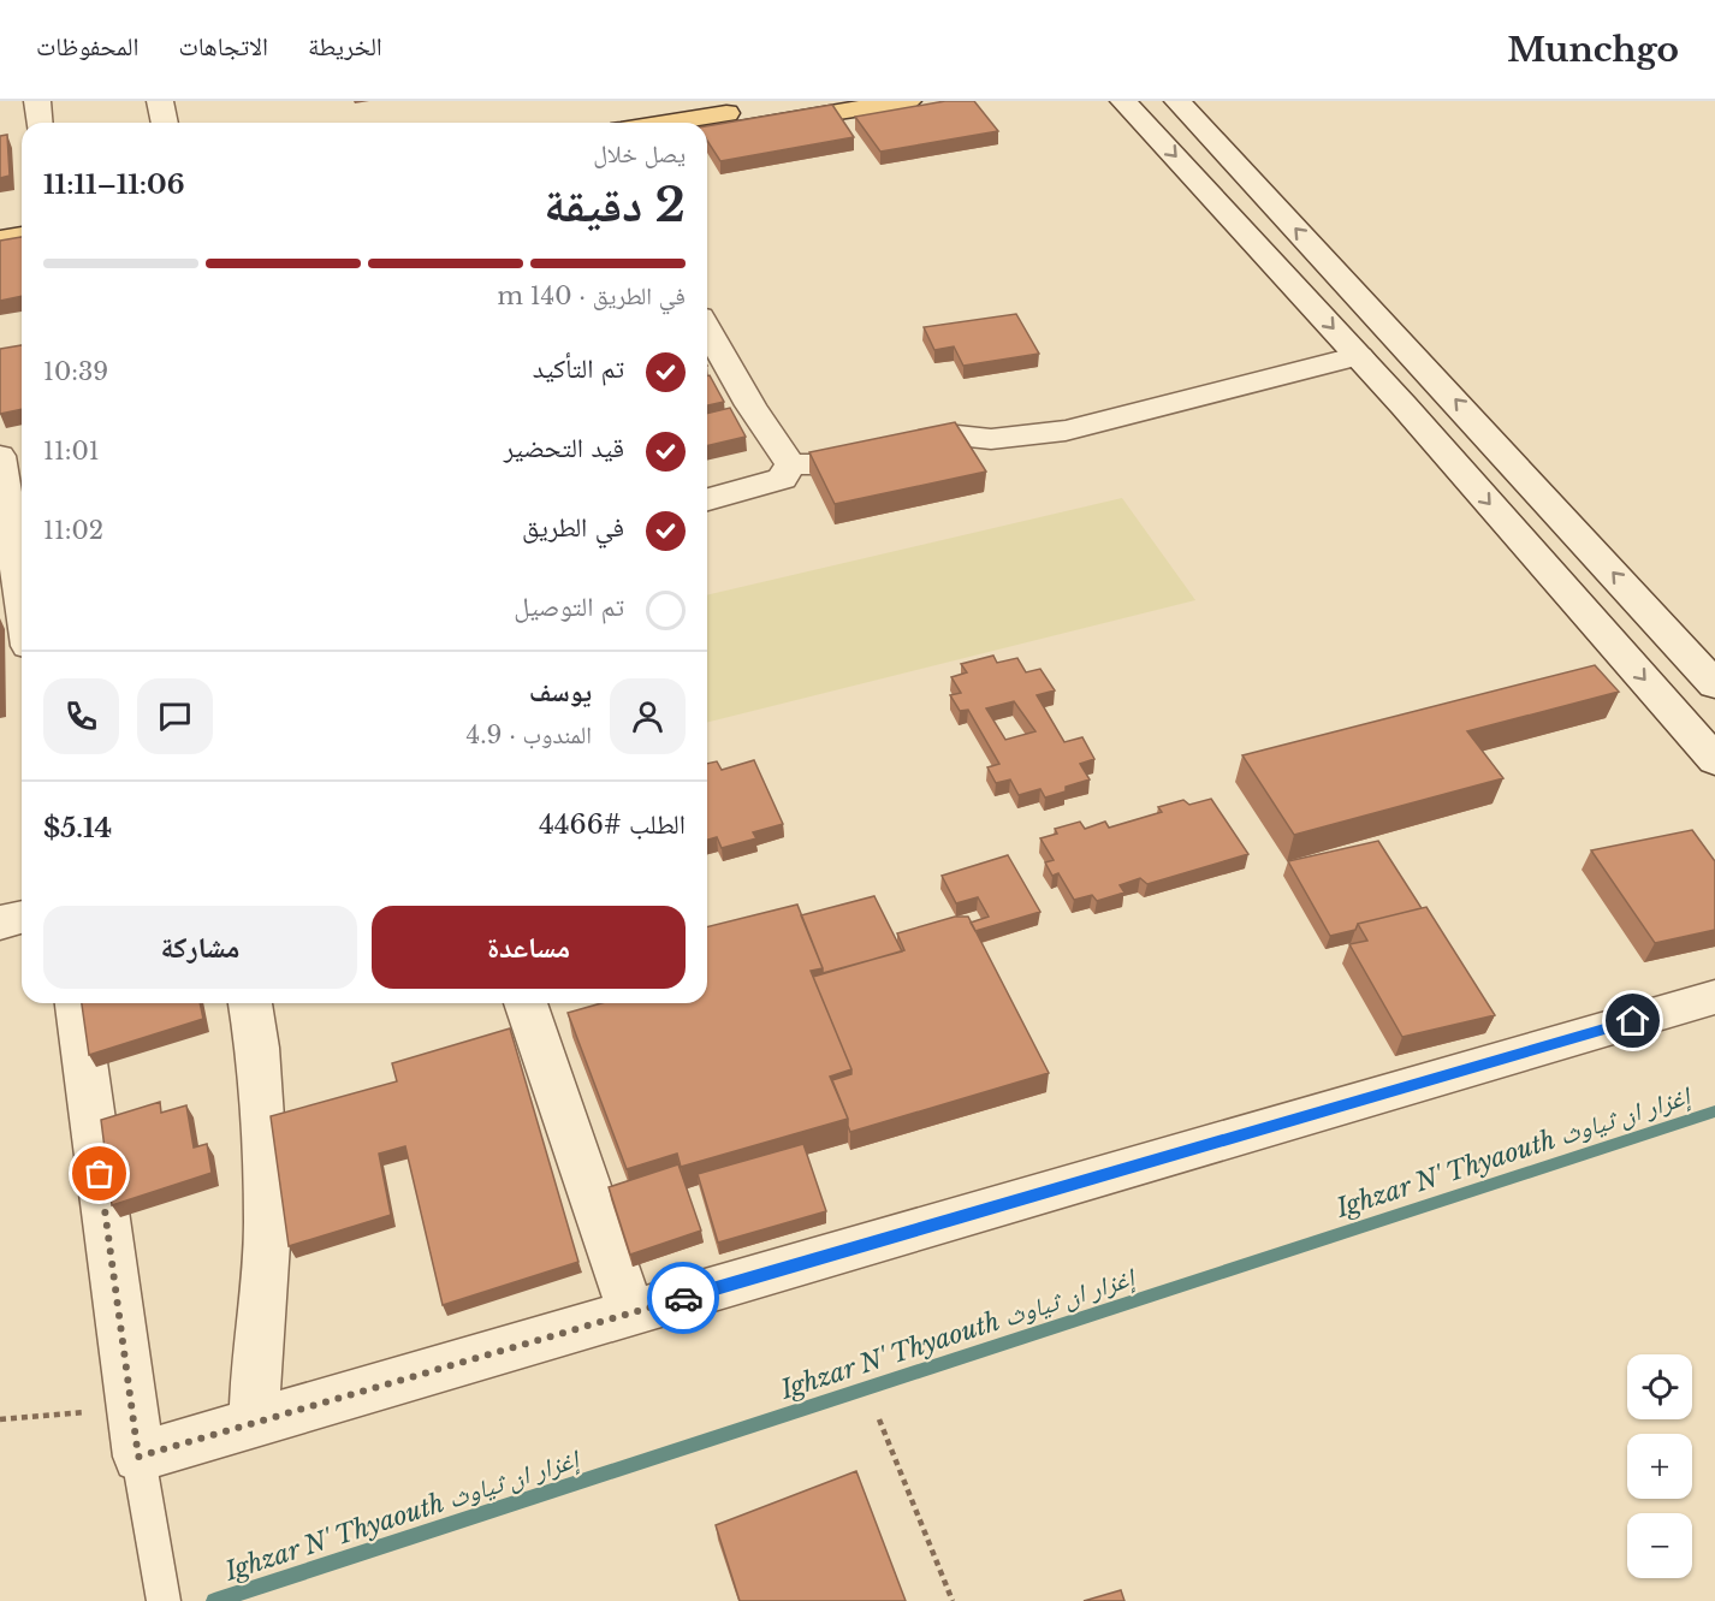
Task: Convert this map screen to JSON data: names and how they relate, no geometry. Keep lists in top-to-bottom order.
{
  "water": ["Ighzar N' Thyaouth إغزار ان ثياوث"],
  "page": {
    "header": "Munchgo",
    "nav": ["الخريطة", "الاتجاهات", "المحفوظات"],
    "heading": ["2 دقيقة", "يصل خلال", "11:06–11:11"],
    "panel": [
      "يوسف",
      "المندوب · 4.9",
      "الطلب #4466",
      "$5.14"
    ],
    "bar": "في الطريق · 140 m",
    "list": [
      ["تم التأكيد", "10:39"],
      ["قيد التحضير", "11:01"],
      ["في الطريق", "11:02"],
      "تم التوصيل"
    ],
    "buttons": ["مساعدة", "مشاركة"],
    "map_buttons": ["+", "−"]
  }
}
